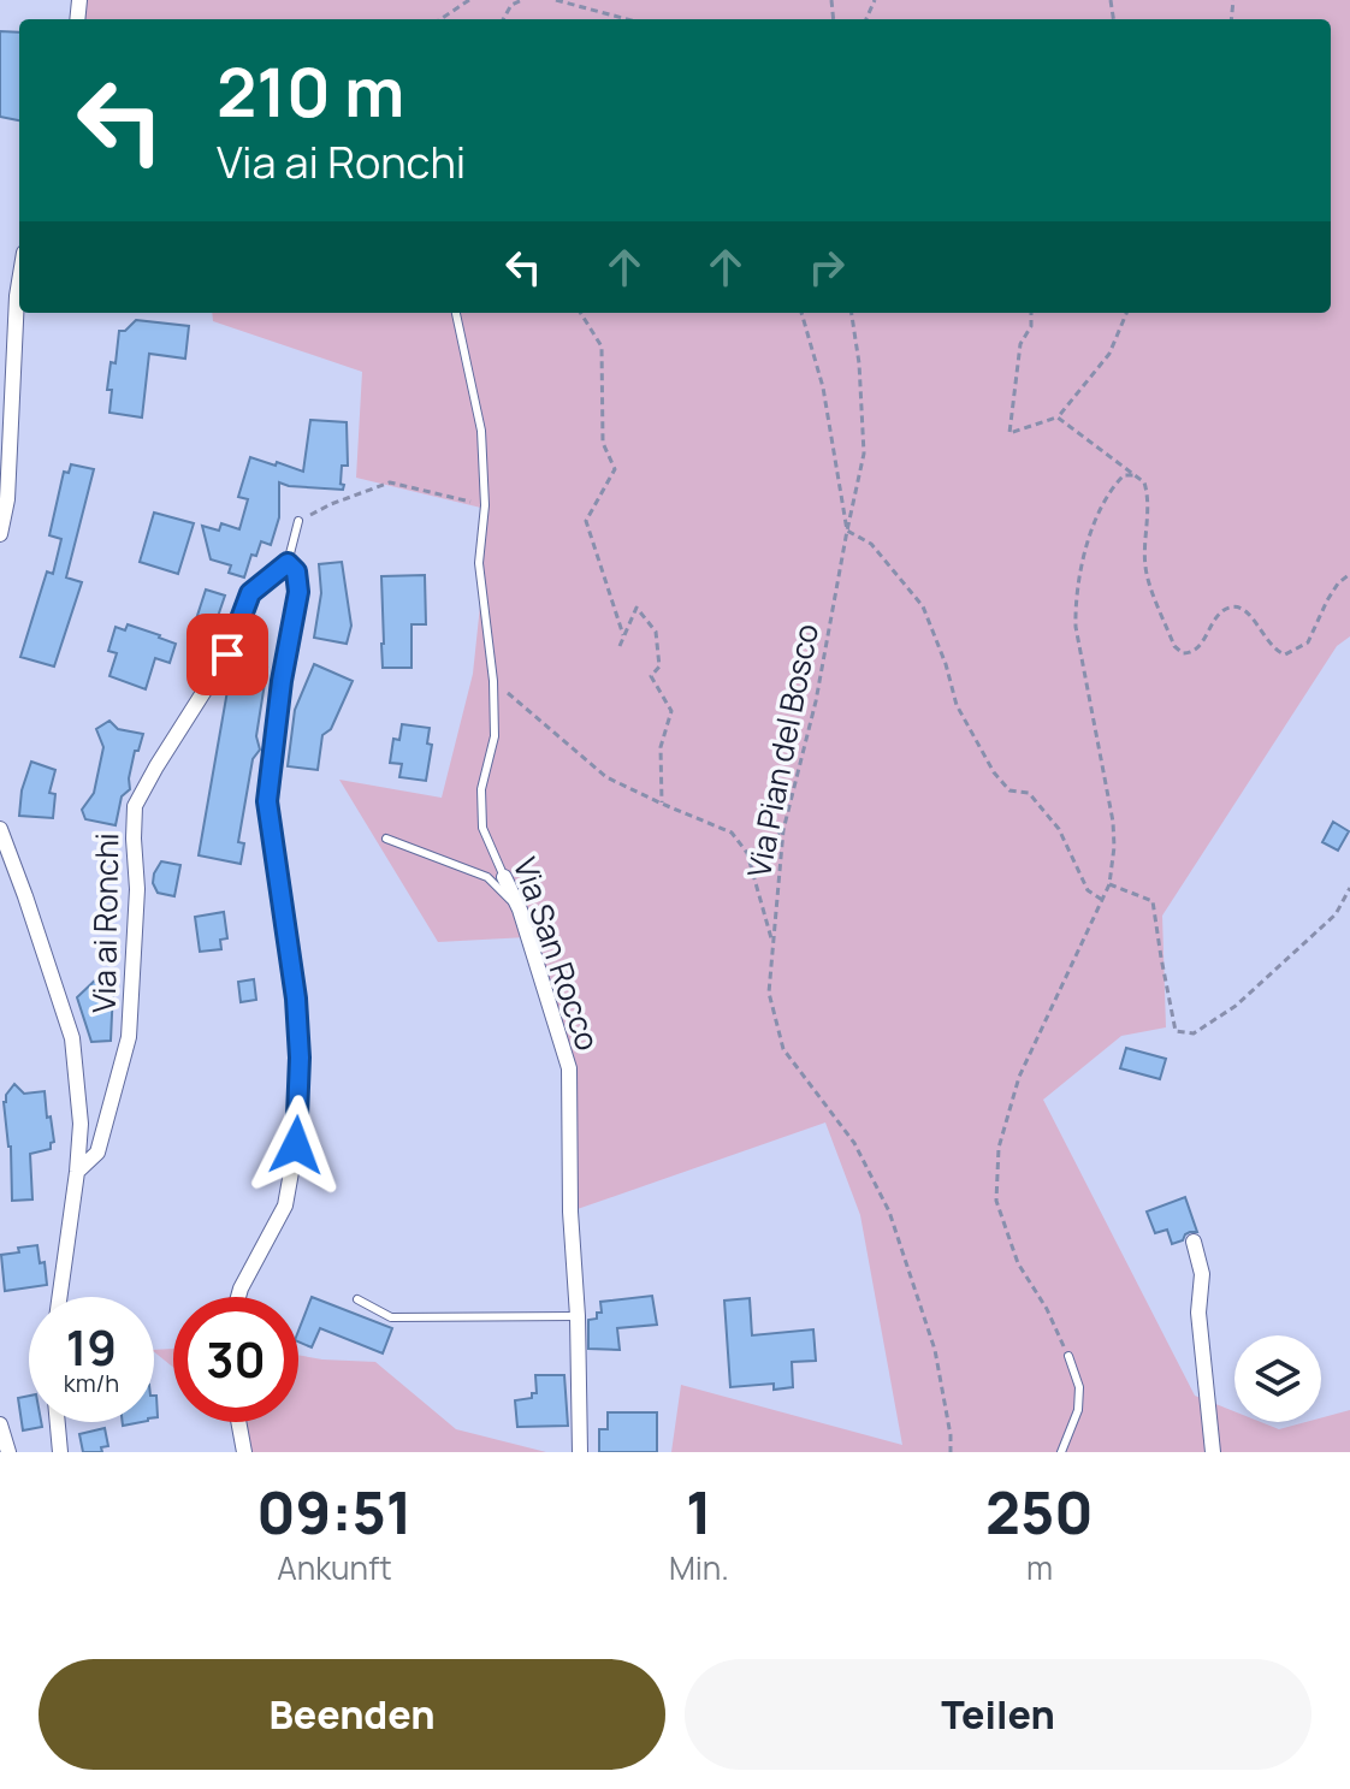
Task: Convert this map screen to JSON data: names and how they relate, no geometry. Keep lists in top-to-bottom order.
{
  "streets": {
    "street": ["Via ai Ronchi", "Via San Rocco"],
    "path": ["Via Pian del Bosco"]
  },
  "page": {
    "turn": ["210 m", "Via ai Ronchi"],
    "speed": "19 km/h",
    "limit": "30",
    "eta": [
      "09:51",
      "Ankunft",
      "1",
      "Min.",
      "250",
      "m"
    ],
    "buttons": ["Beenden", "Teilen"]
  }
}
